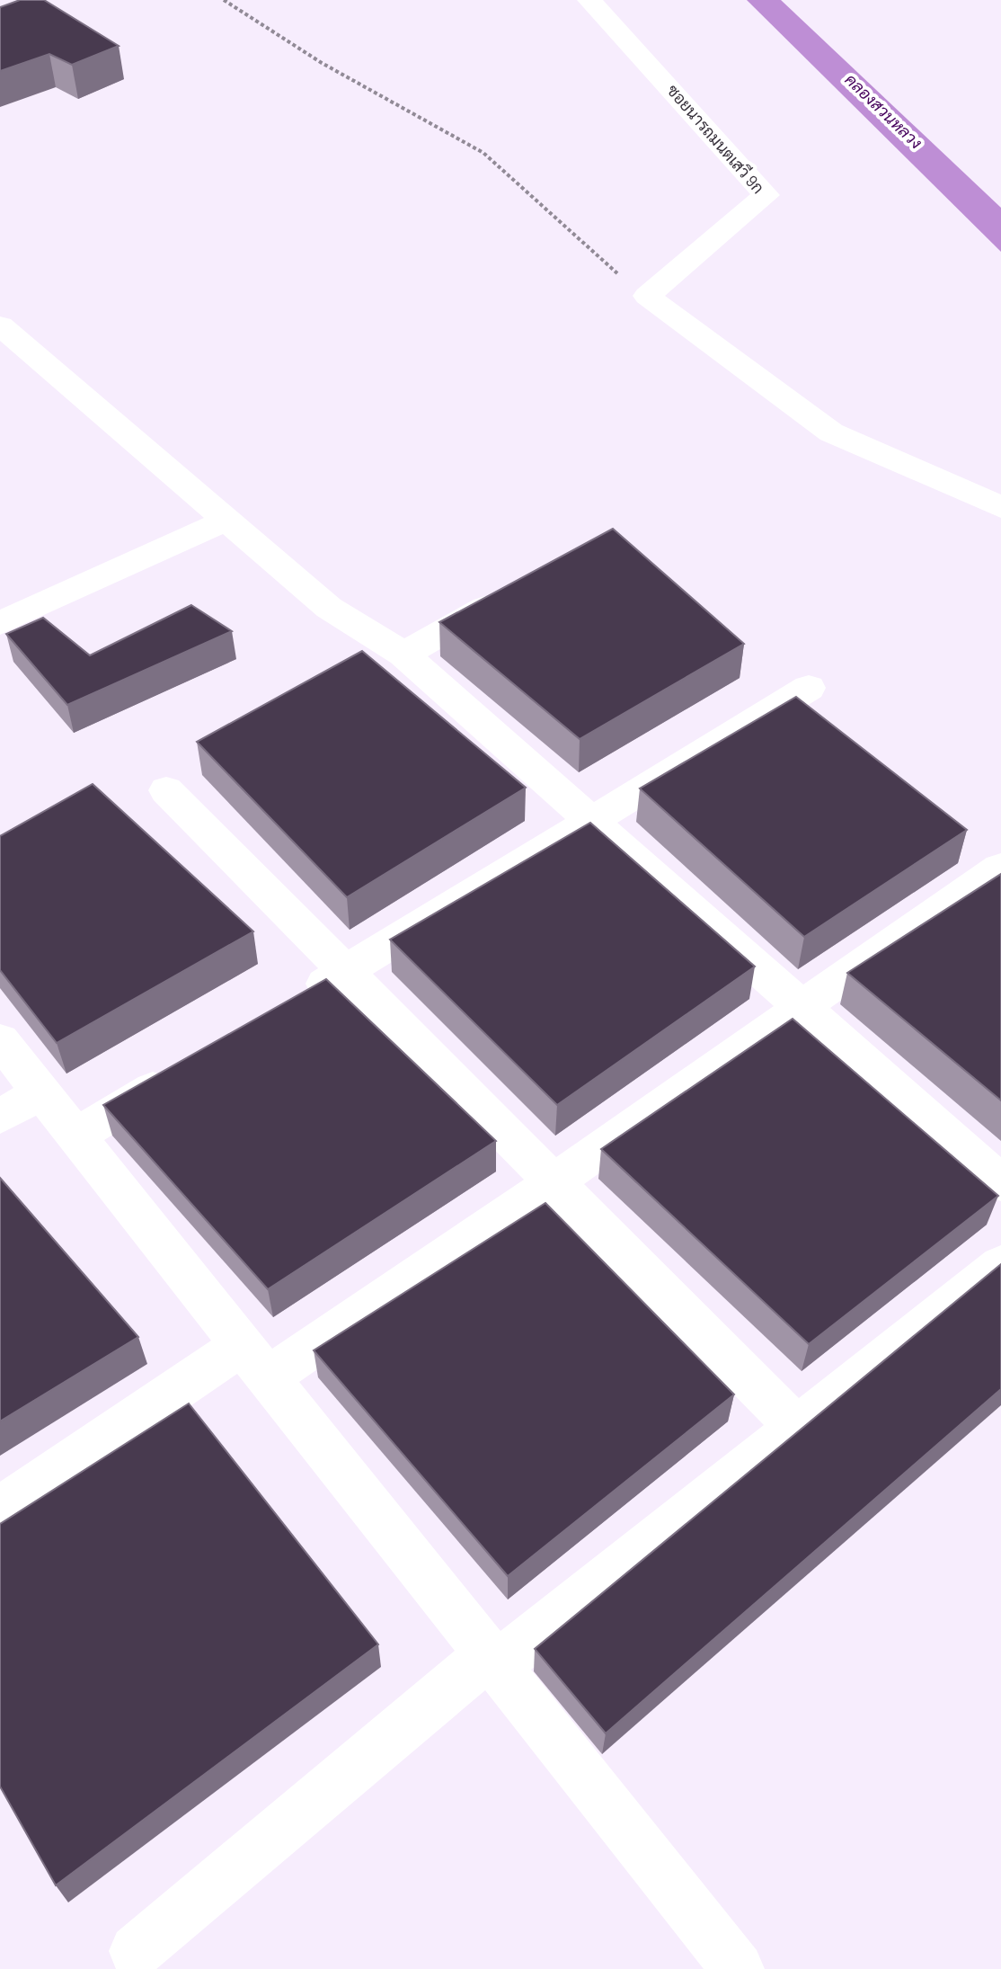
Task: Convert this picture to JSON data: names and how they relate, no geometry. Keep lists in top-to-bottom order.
{
  "streets": {
    "street": ["ซอยนารถมนตเสวี 9ก"]
  },
  "water": ["คลองสวนหลวง"]
}
